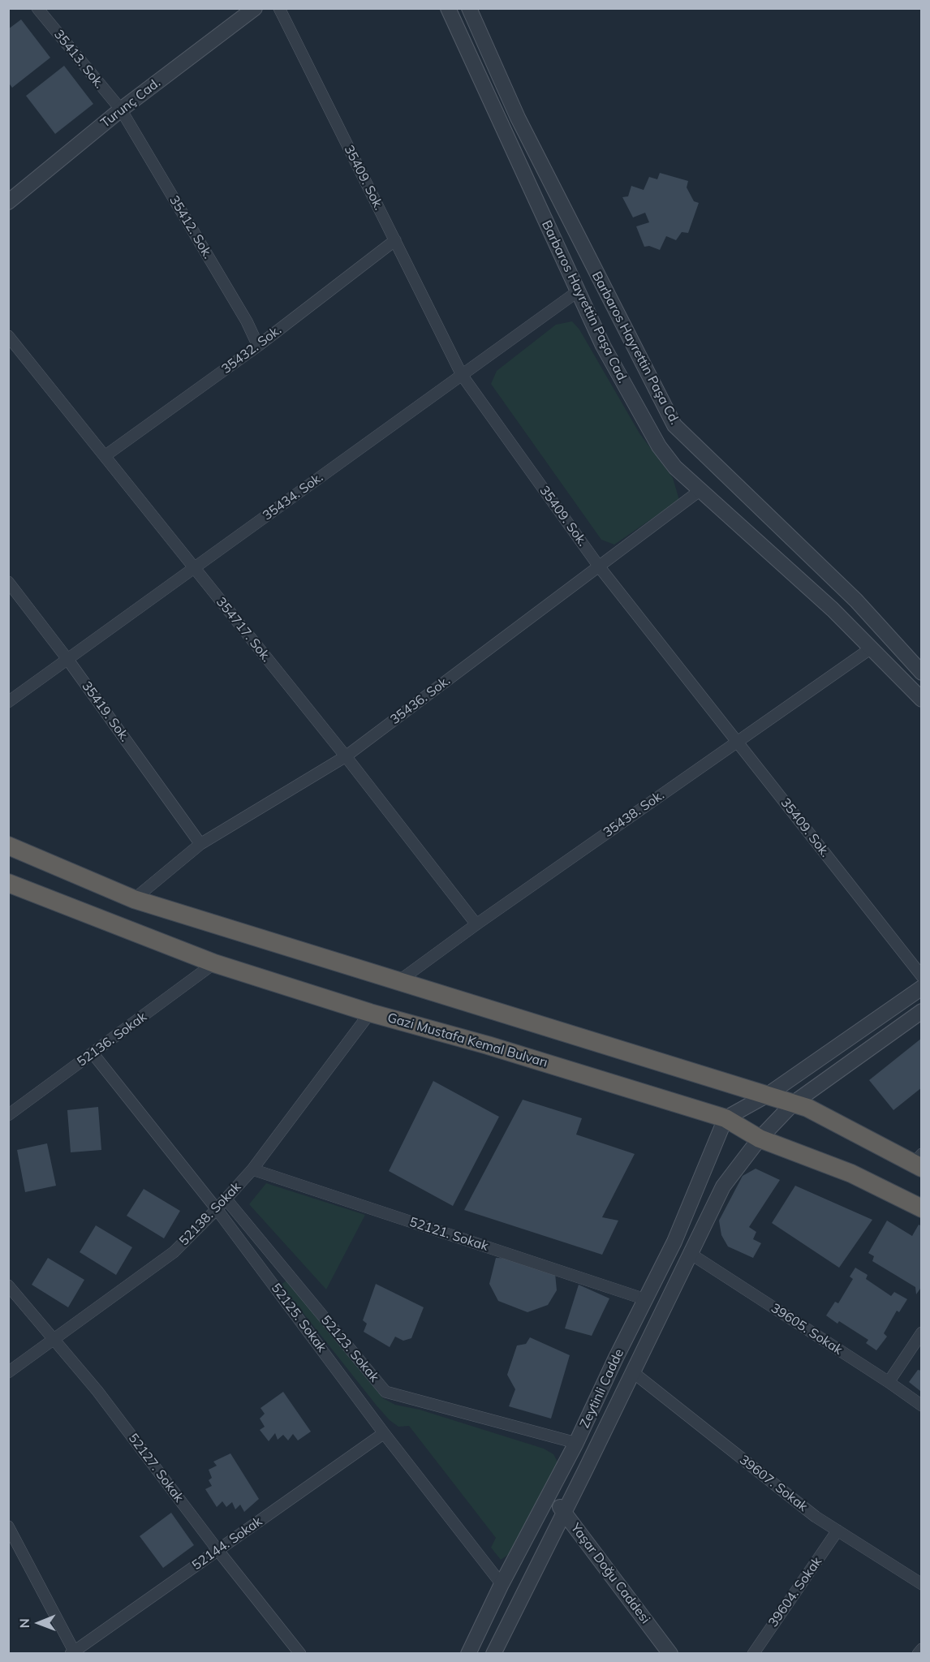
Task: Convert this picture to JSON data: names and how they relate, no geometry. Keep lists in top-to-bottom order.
{
  "streets": {
    "highway": ["Gazi Mustafa Kemal Bulvarı"],
    "street": [
      "35413. Sok.",
      "Turunç Cad.",
      "35409. Sok.",
      "35412. Sok.",
      "Barbaros Hayrettin Paşa Cad.",
      "Barbaros Hayrettin Paşa Cd.",
      "35432. Sok.",
      "35434. Sok.",
      "354717. Sok.",
      "35436. Sok.",
      "35419. Sok.",
      "35438. Sok.",
      "52136. Sokak",
      "52138. Sokak",
      "52121. Sokak",
      "52125. Sokak",
      "39605. Sokak",
      "52123. Sokak",
      "Zeytinli Cadde",
      "52127. Sokak",
      "39607. Sokak",
      "52144. Sokak",
      "Yaşar Doğu Caddesi",
      "39604. Sokak"
    ]
  },
  "crossings": [
    ["35413. Sok.", "Turunç Cad."],
    ["35413. Sok.", "35412. Sok."],
    ["Turunç Cad.", "35412. Sok."],
    ["35409. Sok.", "35432. Sok."],
    ["35409. Sok.", "35434. Sok."],
    ["35409. Sok.", "35436. Sok."],
    ["35409. Sok.", "35438. Sok."],
    ["35412. Sok.", "35432. Sok."],
    ["Barbaros Hayrettin Paşa Cad.", "35434. Sok."],
    ["Barbaros Hayrettin Paşa Cad.", "35436. Sok."],
    ["Barbaros Hayrettin Paşa Cad.", "35438. Sok."],
    ["35432. Sok.", "354717. Sok."],
    ["35434. Sok.", "354717. Sok."],
    ["35434. Sok.", "35419. Sok."],
    ["354717. Sok.", "35436. Sok."],
    ["354717. Sok.", "35438. Sok."],
    ["35436. Sok.", "35419. Sok."],
    ["52136. Sokak", "Gazi Mustafa Kemal Bulvarı"],
    ["52136. Sokak", "52125. Sokak"],
    ["Gazi Mustafa Kemal Bulvarı", "52138. Sokak"],
    ["Gazi Mustafa Kemal Bulvarı", "Zeytinli Cadde"],
    ["52138. Sokak", "52121. Sokak"],
    ["52138. Sokak", "52125. Sokak"],
    ["52138. Sokak", "52123. Sokak"],
    ["52138. Sokak", "52127. Sokak"],
    ["52121. Sokak", "Zeytinli Cadde"],
    ["52125. Sokak", "Zeytinli Cadde"],
    ["52125. Sokak", "52144. Sokak"],
    ["39605. Sokak", "Zeytinli Cadde"],
    ["52123. Sokak", "Zeytinli Cadde"],
    ["Zeytinli Cadde", "39607. Sokak"],
    ["Zeytinli Cadde", "Yaşar Doğu Caddesi"],
    ["52127. Sokak", "52144. Sokak"],
    ["39607. Sokak", "39604. Sokak"]
  ],
  "north": "left"
}
